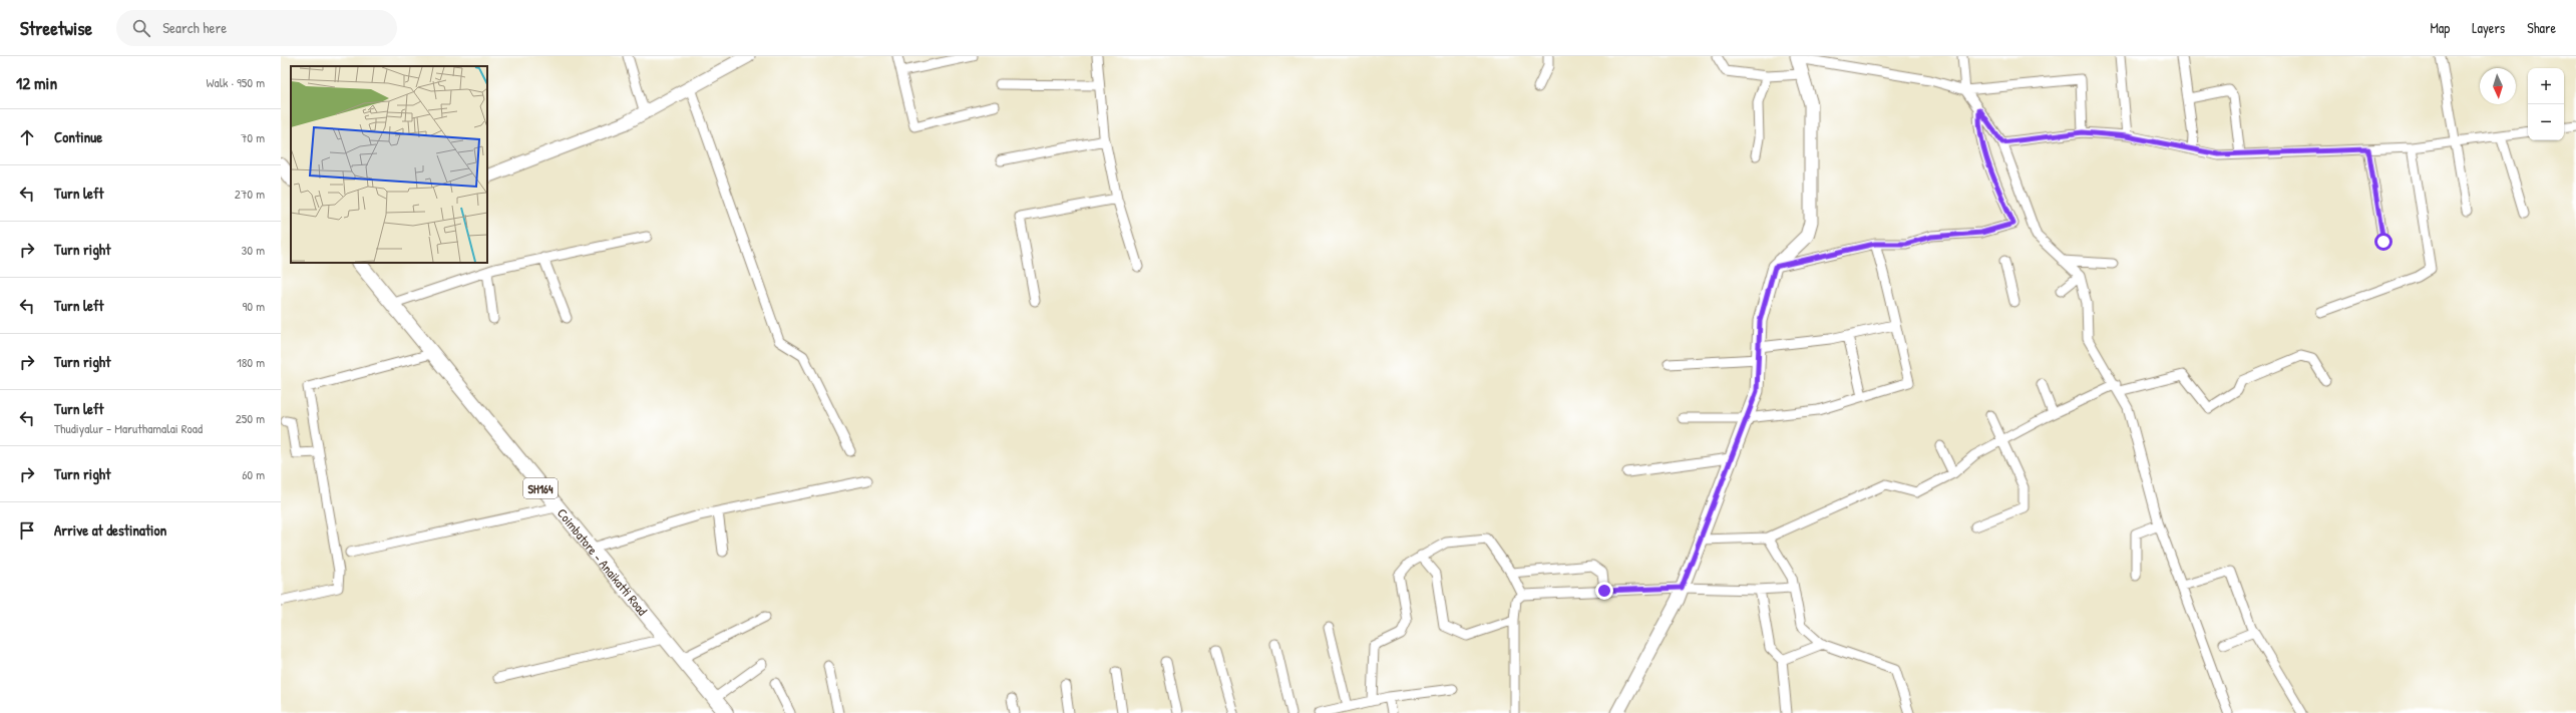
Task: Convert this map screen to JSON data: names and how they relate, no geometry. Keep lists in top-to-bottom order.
{
  "streets": {
    "main road": ["SH164", "Coimbatore - Anaikatti Road"]
  },
  "north": "bottom",
  "page": {
    "header": "Streetwise",
    "search": "Search here",
    "nav": ["Map", "Layers", "Share"],
    "heading": ["12 min", "Walk · 950 m"],
    "map_buttons": ["+", "−"],
    "list": [
      ["Continue", "70 m"],
      ["Turn left", "270 m"],
      ["Turn right", "30 m"],
      ["Turn left", "90 m"],
      ["Turn right", "180 m"],
      ["Turn left", "Thudiyalur - Maruthamalai Road", "250 m"],
      ["Turn right", "60 m"],
      "Arrive at destination"
    ]
  }
}
